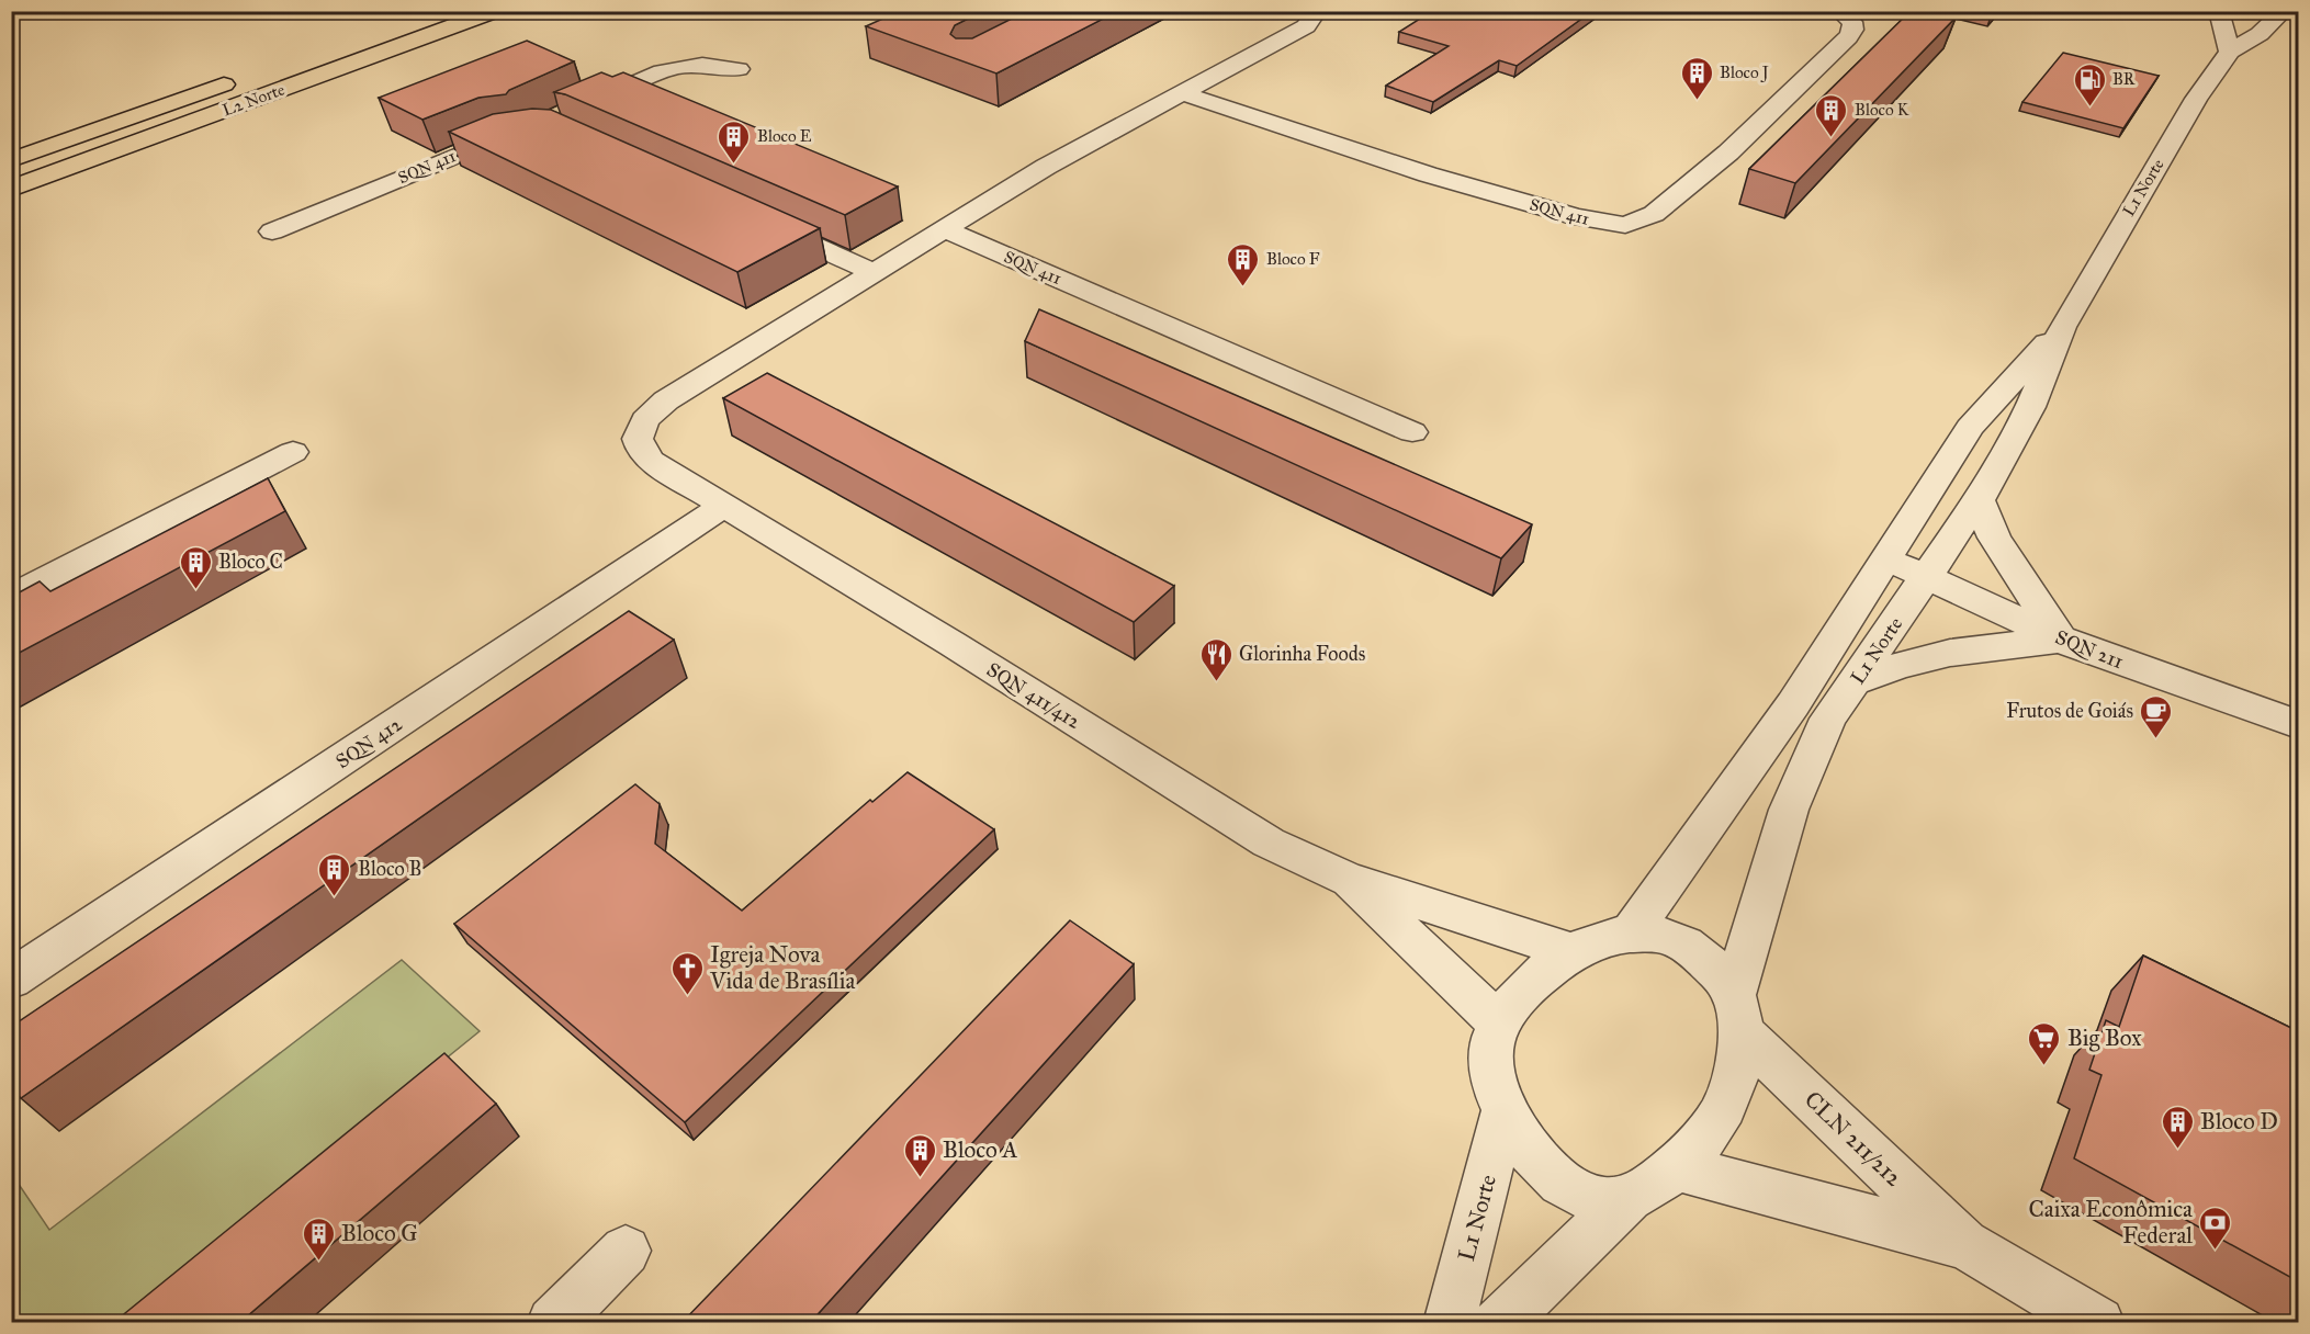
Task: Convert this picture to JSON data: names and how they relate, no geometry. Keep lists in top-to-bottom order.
{
  "streets": {
    "main road": ["L2 Norte"],
    "street": [
      "SQN 411",
      "L1 Norte",
      "SQN 211",
      "SQN 411/412",
      "SQN 412",
      "CLN 211/212"
    ]
  },
  "crossings": [
    ["L1 Norte", "SQN 211"],
    ["L1 Norte", "CLN 211/212"],
    ["SQN 411/412", "SQN 412"],
    ["SQN 411/412", "CLN 211/212"]
  ],
  "places": {
    "building": [
      "Bloco J",
      "Bloco K",
      "Bloco E",
      "Bloco F",
      "Bloco C",
      "Bloco B",
      "Bloco D",
      "Bloco A",
      "Bloco G"
    ],
    "fuel station": ["BR"],
    "restaurant": ["Glorinha Foods"],
    "cafe": ["Frutos de Goiás"],
    "church": ["Igreja Nova Vida de Brasília"],
    "supermarket": ["Big Box"],
    "bank": ["Caixa Econômica Federal"]
  }
}
